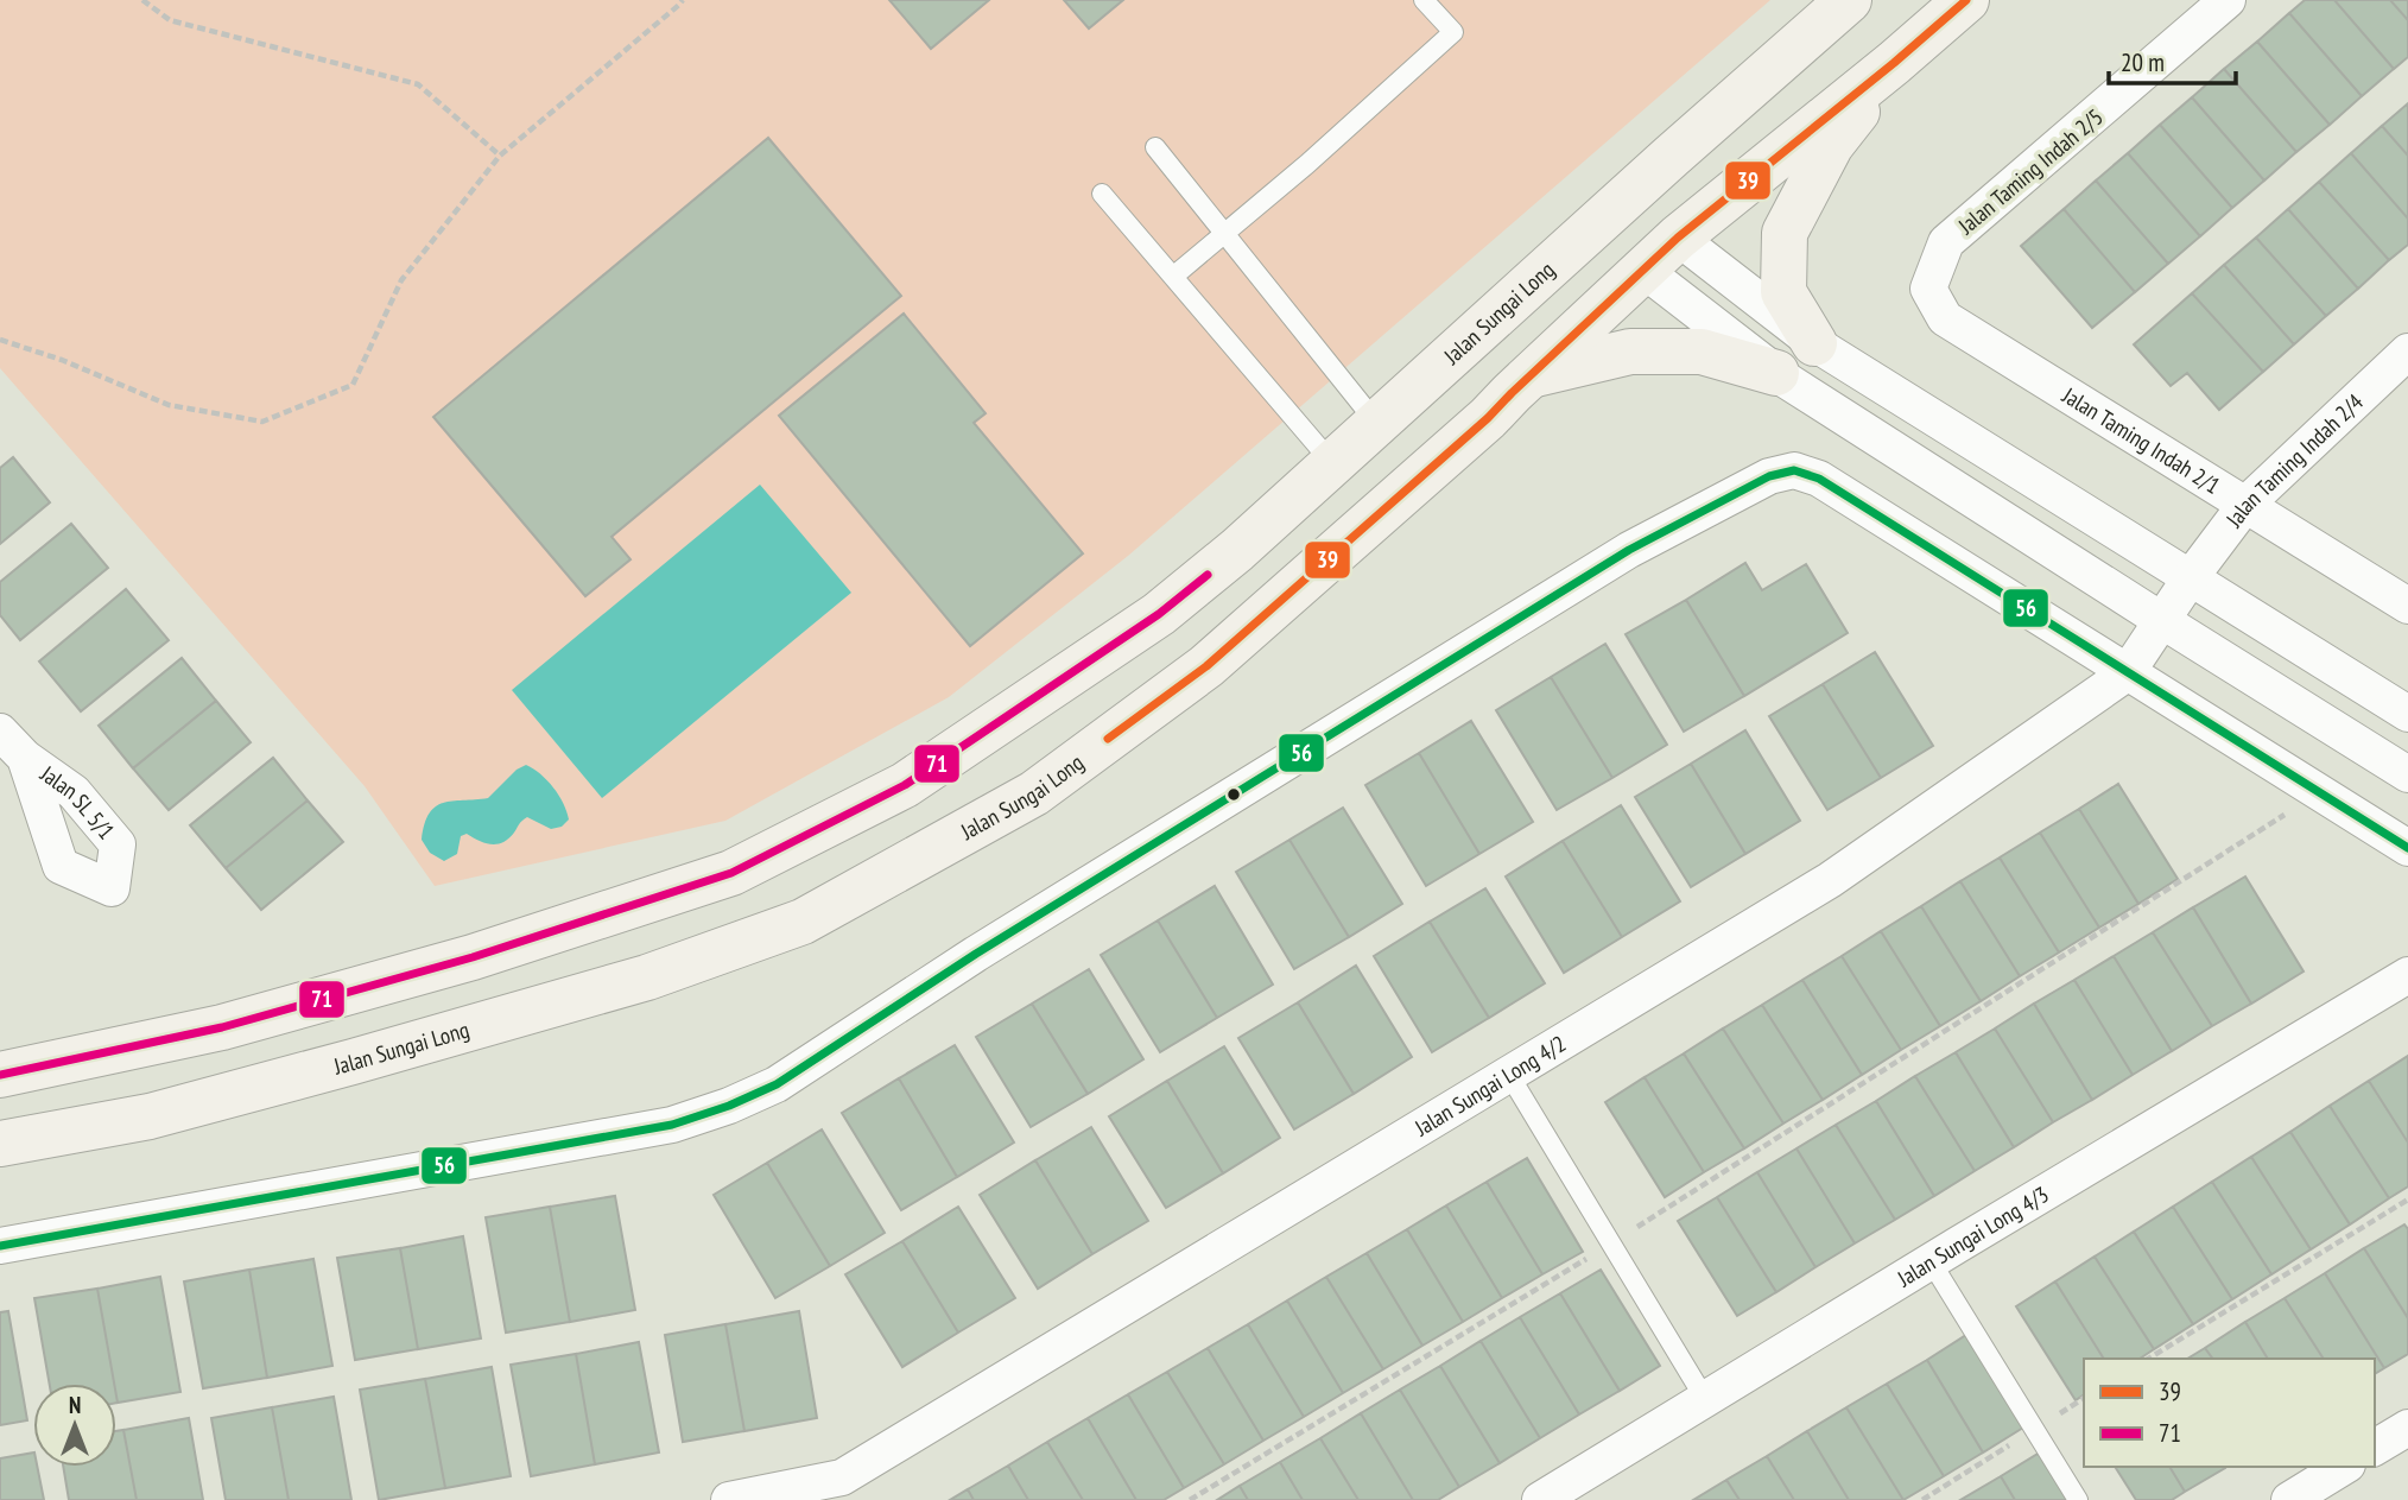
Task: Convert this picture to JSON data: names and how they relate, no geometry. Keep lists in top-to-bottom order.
{
  "streets": {
    "street": [
      "Jalan Taming Indah 2/5",
      "Jalan Sungai Long",
      "Jalan Taming Indah 2/1",
      "Jalan Taming Indah 2/4",
      "Jalan SL 5/1",
      "Jalan Sungai Long 4/2",
      "Jalan Sungai Long 4/3"
    ]
  },
  "crossings": [
    ["Jalan Taming Indah 2/5", "Jalan Taming Indah 2/1"],
    ["Jalan Taming Indah 2/1", "Jalan Taming Indah 2/4"],
    ["Jalan Taming Indah 2/4", "Jalan Sungai Long 4/2"]
  ],
  "lines": ["transit line 39", "transit line 56", "transit line 71"],
  "legend": ["39", "71"],
  "scale_bar": "20 m",
  "north": "top"
}
